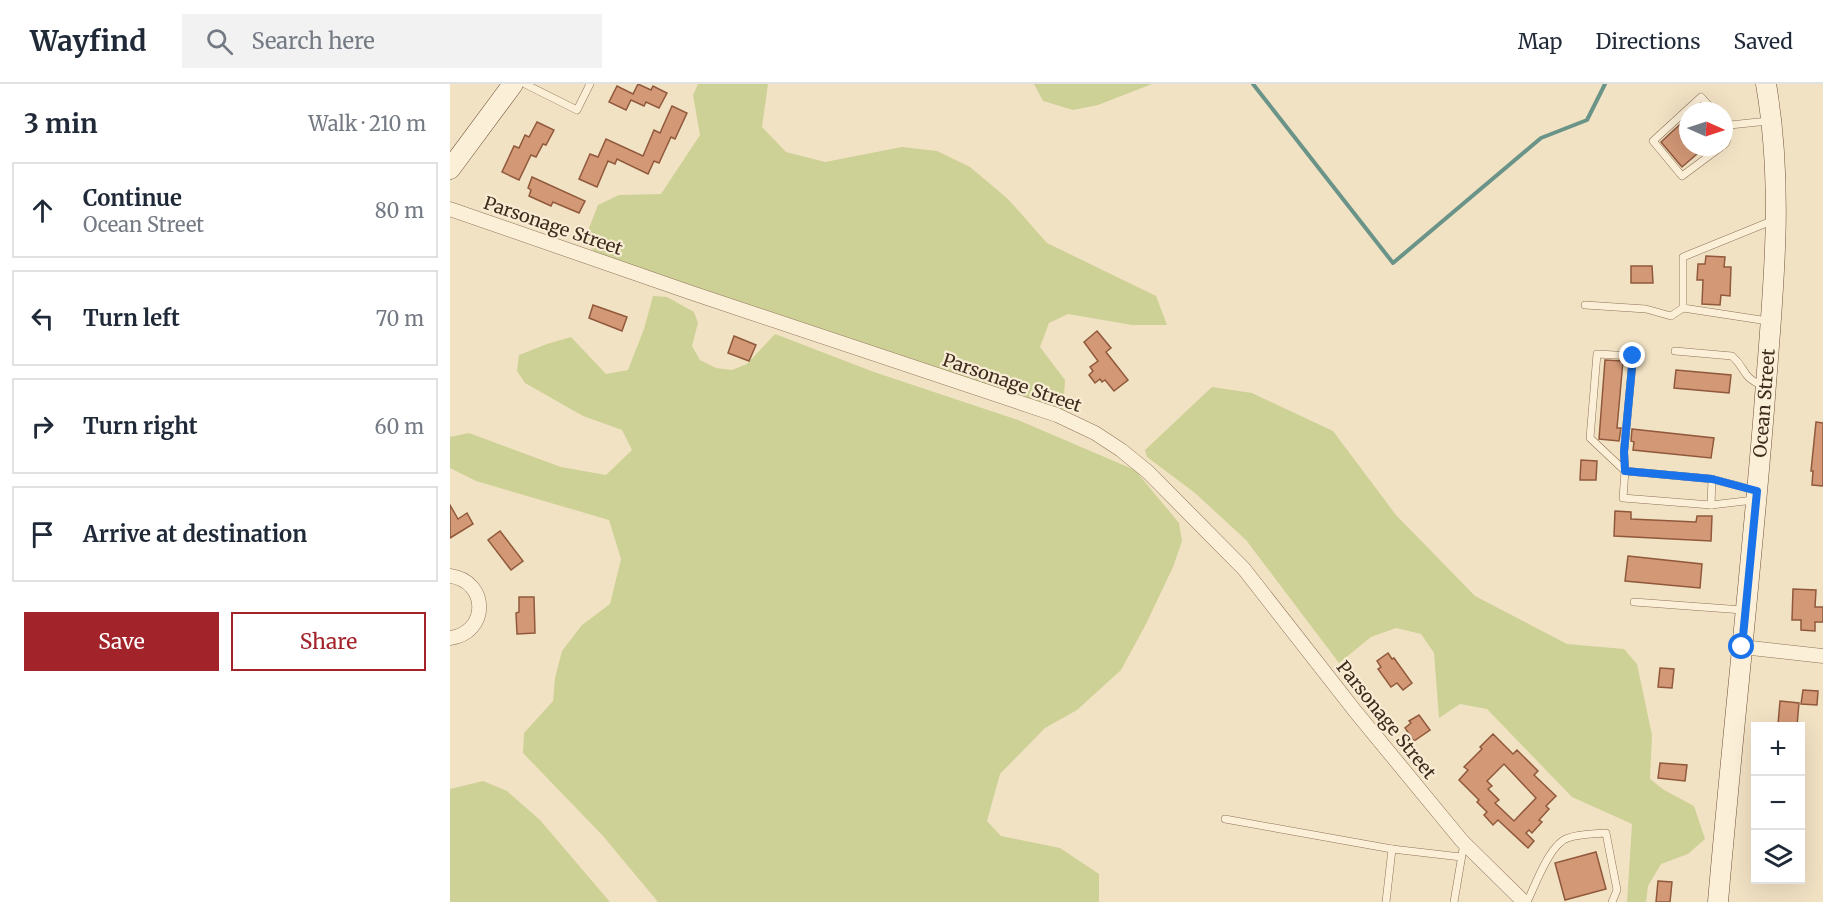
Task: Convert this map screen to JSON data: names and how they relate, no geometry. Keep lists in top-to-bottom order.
{
  "streets": {
    "main road": ["Ocean Street"],
    "street": ["Parsonage Street"]
  },
  "north": "right",
  "page": {
    "header": "Wayfind",
    "search": "Search here",
    "nav": ["Map", "Directions", "Saved"],
    "heading": ["3 min", "Walk · 210 m"],
    "list": [
      ["Continue", "Ocean Street", "80 m"],
      ["Turn left", "70 m"],
      ["Turn right", "60 m"],
      "Arrive at destination"
    ],
    "buttons": ["Save", "Share"],
    "map_buttons": ["+", "−"]
  }
}
